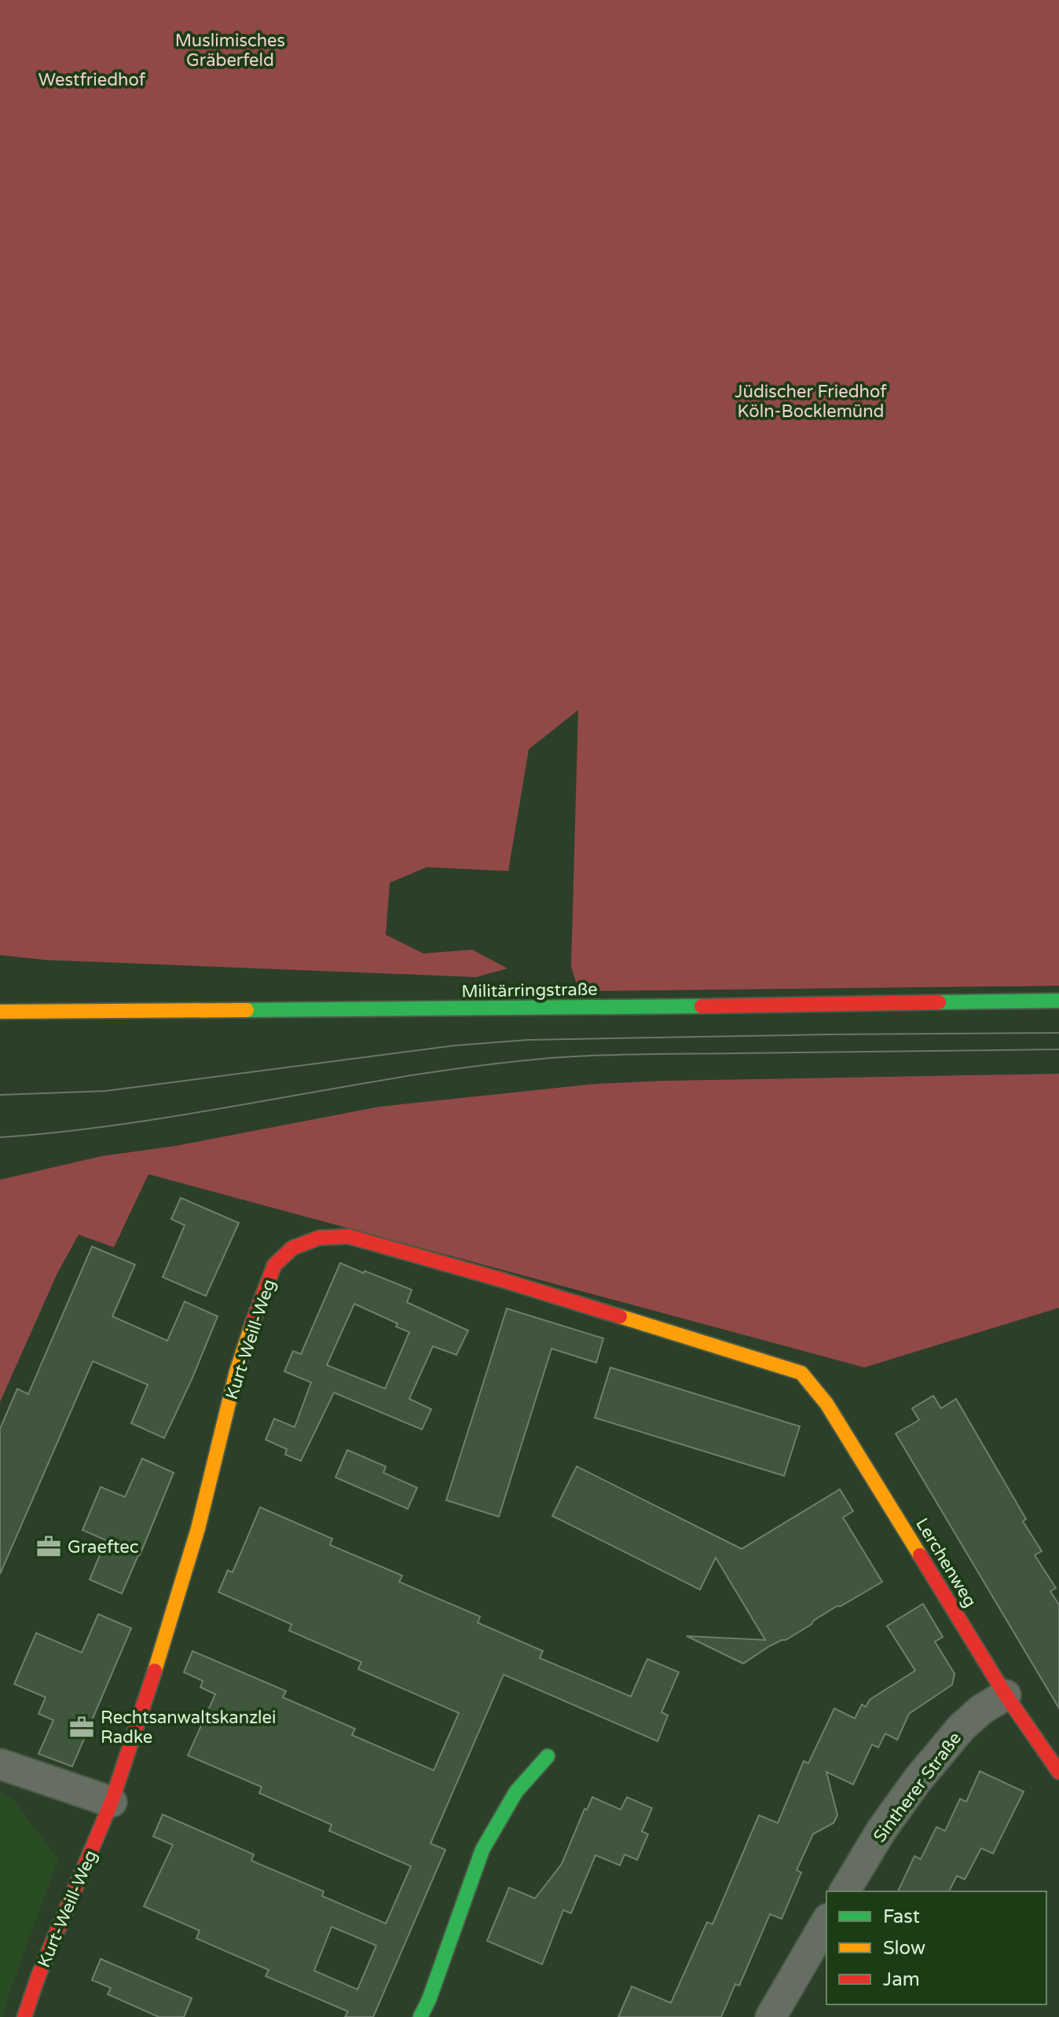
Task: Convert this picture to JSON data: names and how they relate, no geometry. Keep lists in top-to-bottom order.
{
  "streets": {
    "street": [
      "Militärringstraße",
      "Kurt-Weill-Weg",
      "Lerchenweg",
      "Sintherer Straße"
    ]
  },
  "crossings": [
    ["Kurt-Weill-Weg", "Lerchenweg"],
    ["Lerchenweg", "Sintherer Straße"]
  ],
  "parks": ["Muslimisches Gräberfeld", "Westfriedhof", "Jüdischer Friedhof Köln-Bocklemünd"],
  "places": {
    "office": ["Graeftec", "Rechtsanwaltskanzlei Radke"]
  },
  "legend": ["Fast", "Slow", "Jam"]
}
